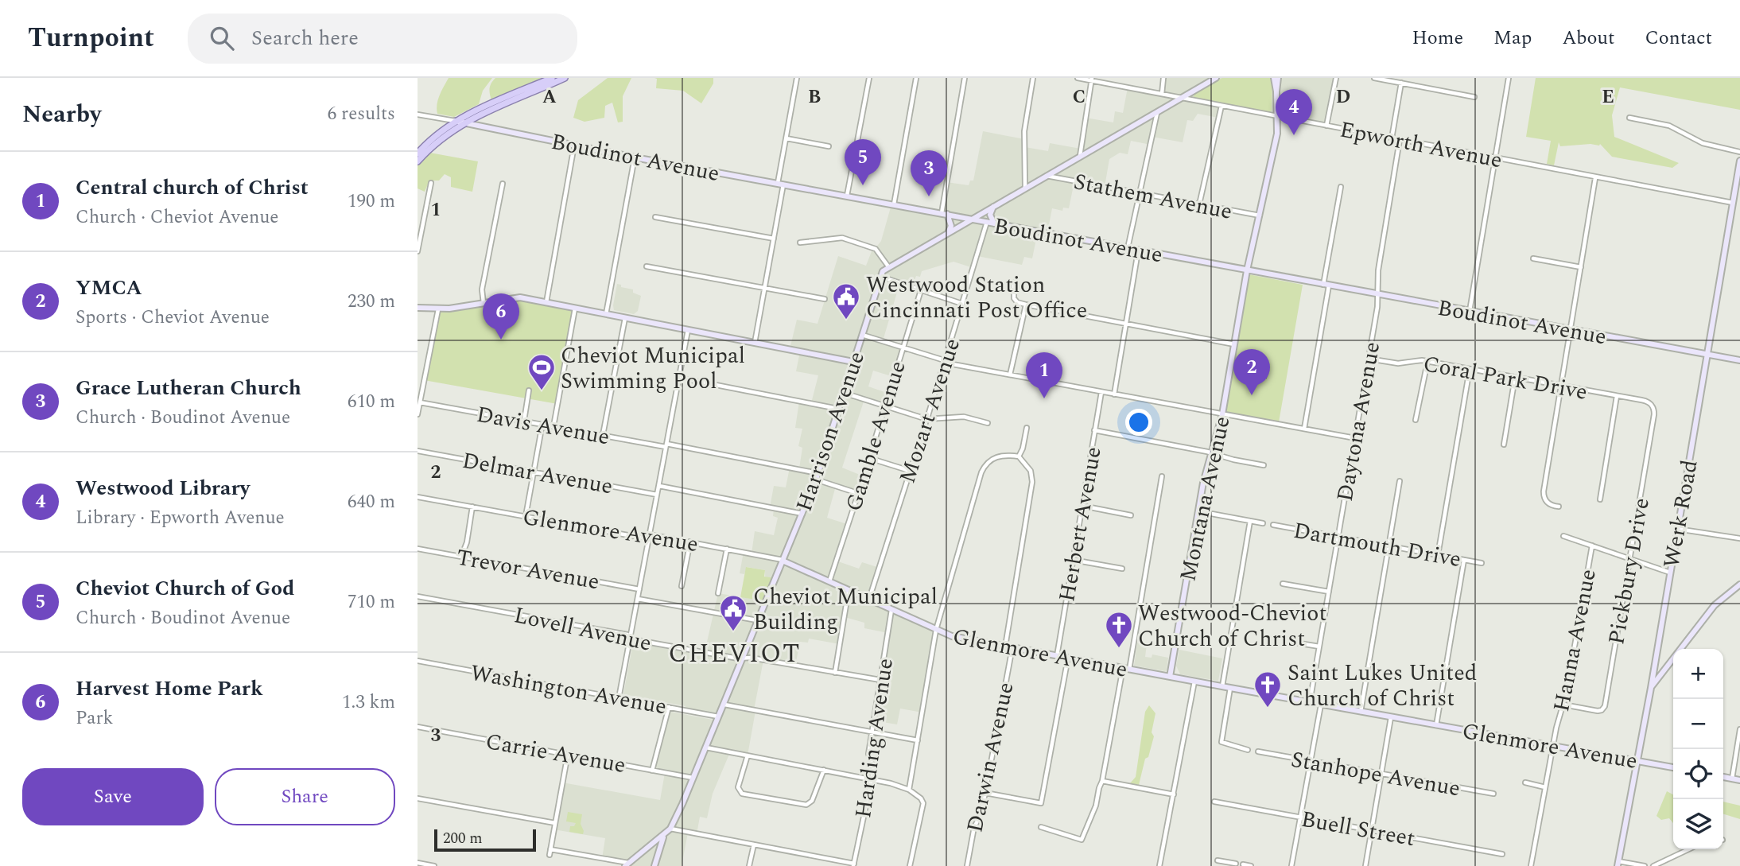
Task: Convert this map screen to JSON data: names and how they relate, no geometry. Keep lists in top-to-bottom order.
{
  "streets": {
    "street": [
      "Epworth Avenue",
      "Boudinot Avenue",
      "Stathem Avenue",
      "Coral Park Drive",
      "Mozart Avenue",
      "Daytona Avenue",
      "Davis Avenue",
      "Harrison Avenue",
      "Gamble Avenue",
      "Delmar Avenue",
      "Montana Avenue",
      "Werk Road",
      "Herbert Avenue",
      "Glenmore Avenue",
      "Dartmouth Drive",
      "Trevor Avenue",
      "Pickbury Drive",
      "Lovell Avenue",
      "Hanna Avenue",
      "Washington Avenue",
      "Harding Avenue",
      "Carrie Avenue",
      "Darwin Avenue",
      "Stanhope Avenue",
      "Buell Street"
    ]
  },
  "crossings": [
    ["Epworth Avenue", "Daytona Avenue"],
    ["Epworth Avenue", "Harrison Avenue"],
    ["Epworth Avenue", "Montana Avenue"],
    ["Epworth Avenue", "Werk Road"],
    ["Boudinot Avenue", "Mozart Avenue"],
    ["Boudinot Avenue", "Daytona Avenue"],
    ["Boudinot Avenue", "Harrison Avenue"],
    ["Boudinot Avenue", "Montana Avenue"],
    ["Boudinot Avenue", "Werk Road"],
    ["Stathem Avenue", "Harrison Avenue"],
    ["Stathem Avenue", "Montana Avenue"],
    ["Coral Park Drive", "Daytona Avenue"],
    ["Coral Park Drive", "Pickbury Drive"],
    ["Mozart Avenue", "Glenmore Avenue"],
    ["Daytona Avenue", "Glenmore Avenue"],
    ["Daytona Avenue", "Dartmouth Drive"],
    ["Davis Avenue", "Harrison Avenue"],
    ["Harrison Avenue", "Glenmore Avenue"],
    ["Harrison Avenue", "Lovell Avenue"],
    ["Harrison Avenue", "Washington Avenue"],
    ["Harrison Avenue", "Carrie Avenue"],
    ["Gamble Avenue", "Glenmore Avenue"],
    ["Montana Avenue", "Glenmore Avenue"],
    ["Montana Avenue", "Dartmouth Drive"],
    ["Werk Road", "Glenmore Avenue"],
    ["Herbert Avenue", "Glenmore Avenue"],
    ["Glenmore Avenue", "Hanna Avenue"],
    ["Glenmore Avenue", "Harding Avenue"],
    ["Glenmore Avenue", "Darwin Avenue"],
    ["Pickbury Drive", "Hanna Avenue"],
    ["Lovell Avenue", "Harding Avenue"]
  ],
  "districts": ["CHEVIOT"],
  "places": {
    "public building": ["Westwood Station Cincinnati Post Office", "Cheviot Municipal Building"],
    "sports": ["Cheviot Municipal Swimming Pool"],
    "church": ["Westwood-Cheviot Church of Christ", "Saint Lukes United Church of Christ"]
  },
  "scale_bar": "200 m",
  "page": {
    "header": "Turnpoint",
    "search": "Search here",
    "nav": [
      "Home",
      "Map",
      "About",
      "Contact"
    ],
    "heading": ["Nearby", "6 results"],
    "pins": [
      "4",
      "5",
      "3",
      "6",
      "2",
      "1"
    ],
    "list": [
      {
        "mark": "1",
        "name": "Central church of Christ",
        "note": "Church · Cheviot Avenue",
        "value": "190 m"
      },
      {
        "mark": "2",
        "name": "YMCA",
        "note": "Sports · Cheviot Avenue",
        "value": "230 m"
      },
      {
        "mark": "3",
        "name": "Grace Lutheran Church",
        "note": "Church · Boudinot Avenue",
        "value": "610 m"
      },
      {
        "mark": "4",
        "name": "Westwood Library",
        "note": "Library · Epworth Avenue",
        "value": "640 m"
      },
      {
        "mark": "5",
        "name": "Cheviot Church of God",
        "note": "Church · Boudinot Avenue",
        "value": "710 m"
      },
      {
        "mark": "6",
        "name": "Harvest Home Park",
        "note": "Park",
        "value": "1.3 km"
      }
    ],
    "map_buttons": ["+", "−"],
    "buttons": ["Save", "Share"],
    "scale": "200 m"
  },
  "grid": {
    "columns": [
      "A",
      "B",
      "C",
      "D",
      "E"
    ],
    "rows": ["1", "2", "3"]
  }
}
